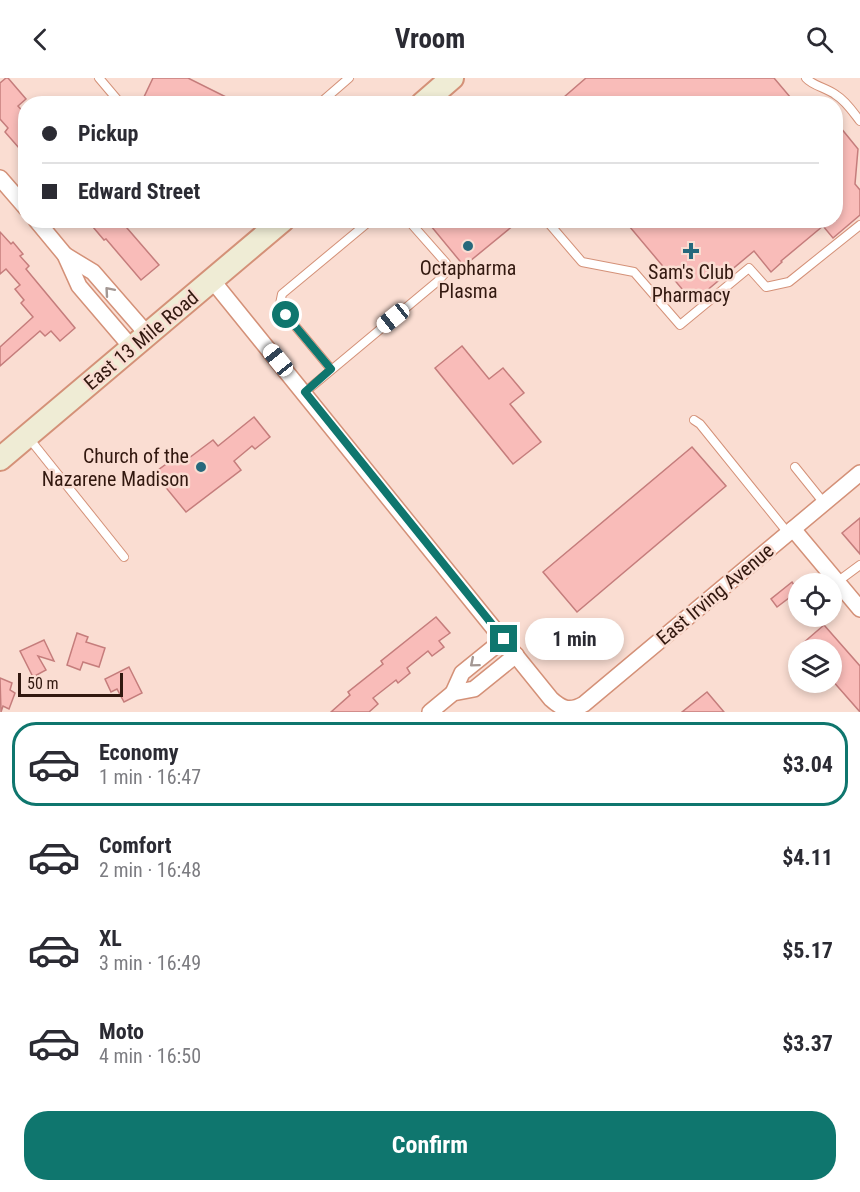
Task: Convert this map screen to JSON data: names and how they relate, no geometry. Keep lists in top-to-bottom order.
{
  "streets": {
    "main road": ["East 13 Mile Road"],
    "street": ["East Irving Avenue"]
  },
  "places": {
    "other": ["Octapharma Plasma", "Church of the Nazarene Madison"],
    "health": ["Sam's Club Pharmacy"]
  },
  "scale_bar": "50 m",
  "page": {
    "header": "Vroom",
    "banner": ["Pickup", "Edward Street"],
    "bubble": "1 min",
    "scale": "50 m",
    "list": [
      {
        "name": "Economy",
        "note": "1 min · 16:47",
        "value": "$3.04"
      },
      {
        "name": "Comfort",
        "note": "2 min · 16:48",
        "value": "$4.11"
      },
      {
        "name": "XL",
        "note": "3 min · 16:49",
        "value": "$5.17"
      },
      {
        "name": "Moto",
        "note": "4 min · 16:50",
        "value": "$3.37"
      }
    ],
    "buttons": "Confirm"
  }
}
